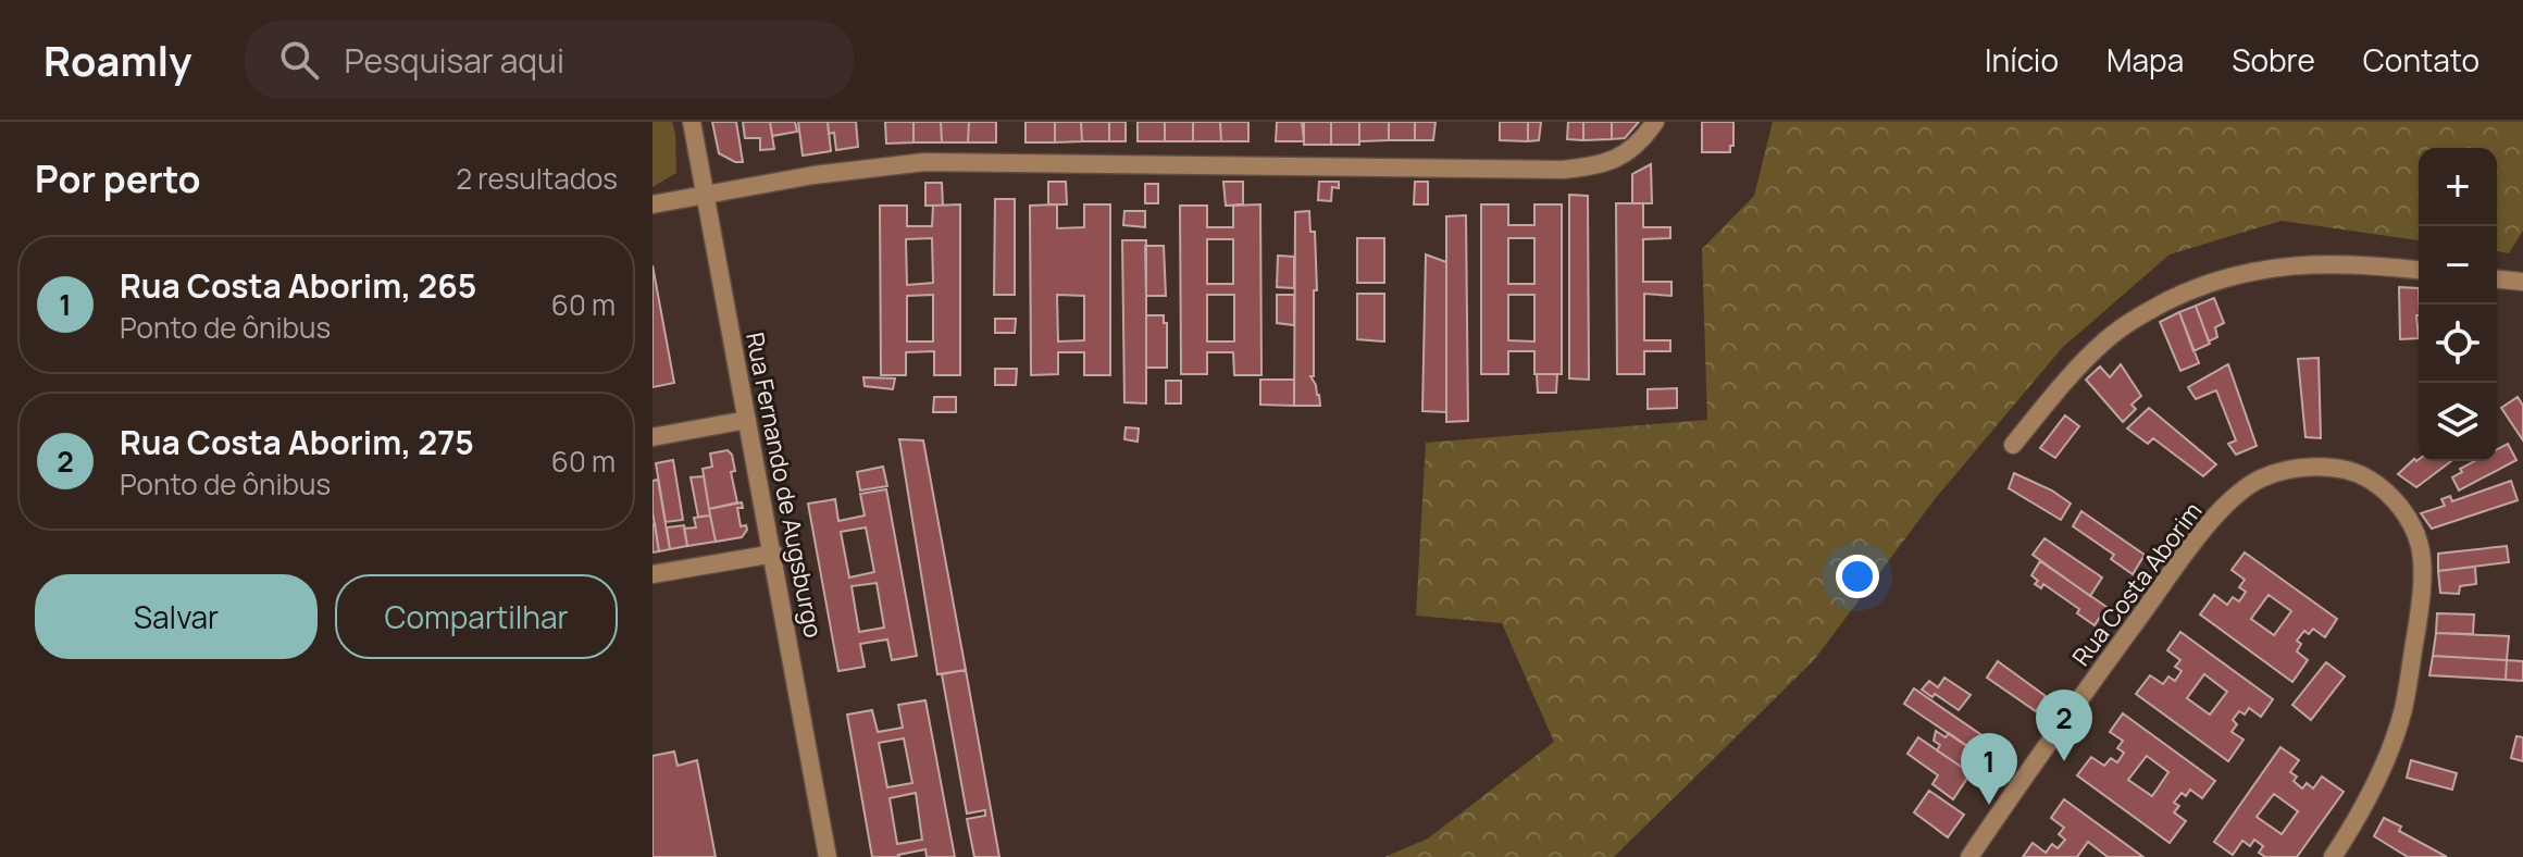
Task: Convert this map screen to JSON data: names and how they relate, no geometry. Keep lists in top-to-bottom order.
{
  "streets": {
    "street": ["Rua Fernando de Augsburgo", "Rua Costa Aborim"]
  },
  "page": {
    "header": "Roamly",
    "search": "Pesquisar aqui",
    "nav": [
      "Início",
      "Mapa",
      "Sobre",
      "Contato"
    ],
    "heading": ["Por perto", "2 resultados"],
    "map_buttons": ["+", "−"],
    "list": [
      {
        "mark": "1",
        "name": "Rua Costa Aborim, 265",
        "note": "Ponto de ônibus",
        "value": "60 m"
      },
      {
        "mark": "2",
        "name": "Rua Costa Aborim, 275",
        "note": "Ponto de ônibus",
        "value": "60 m"
      }
    ],
    "buttons": ["Salvar", "Compartilhar"],
    "pins": ["2", "1"]
  }
}
